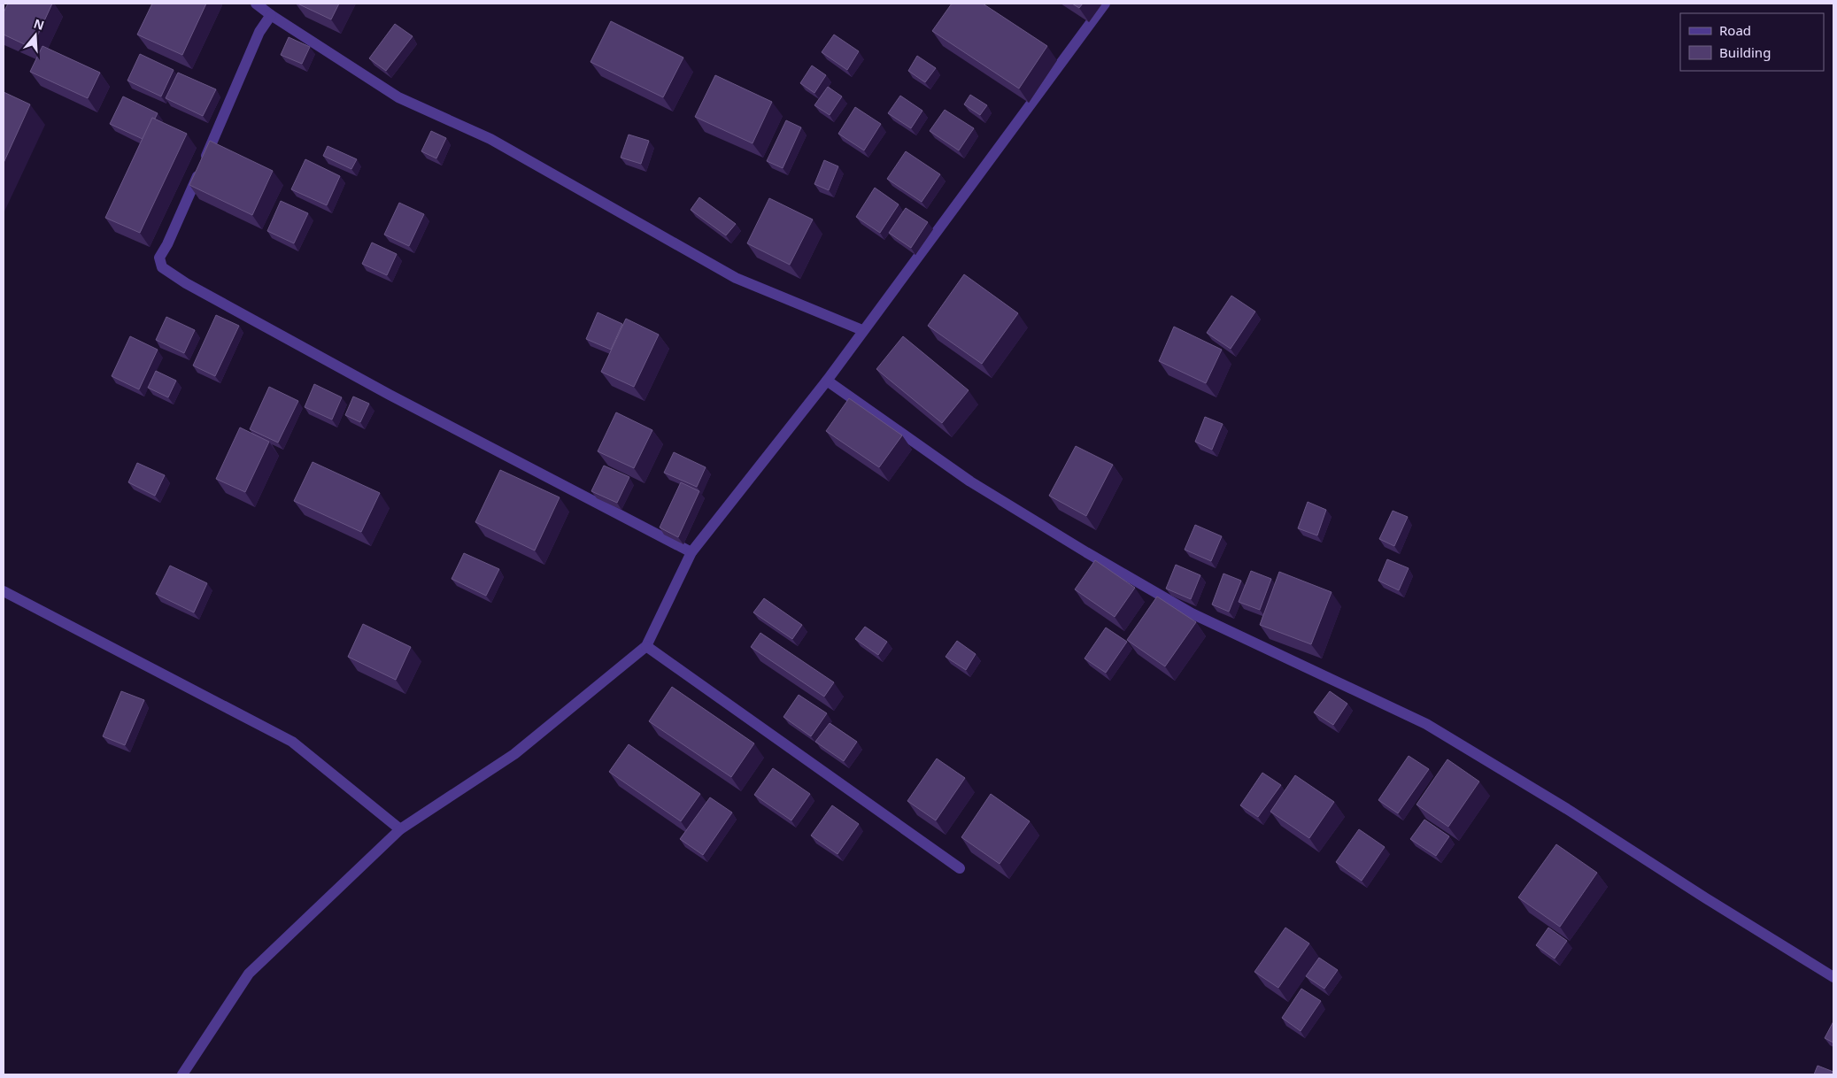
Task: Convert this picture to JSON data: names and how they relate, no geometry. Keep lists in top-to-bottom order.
{
  "legend": ["Road", "Building"],
  "north": "top"
}
